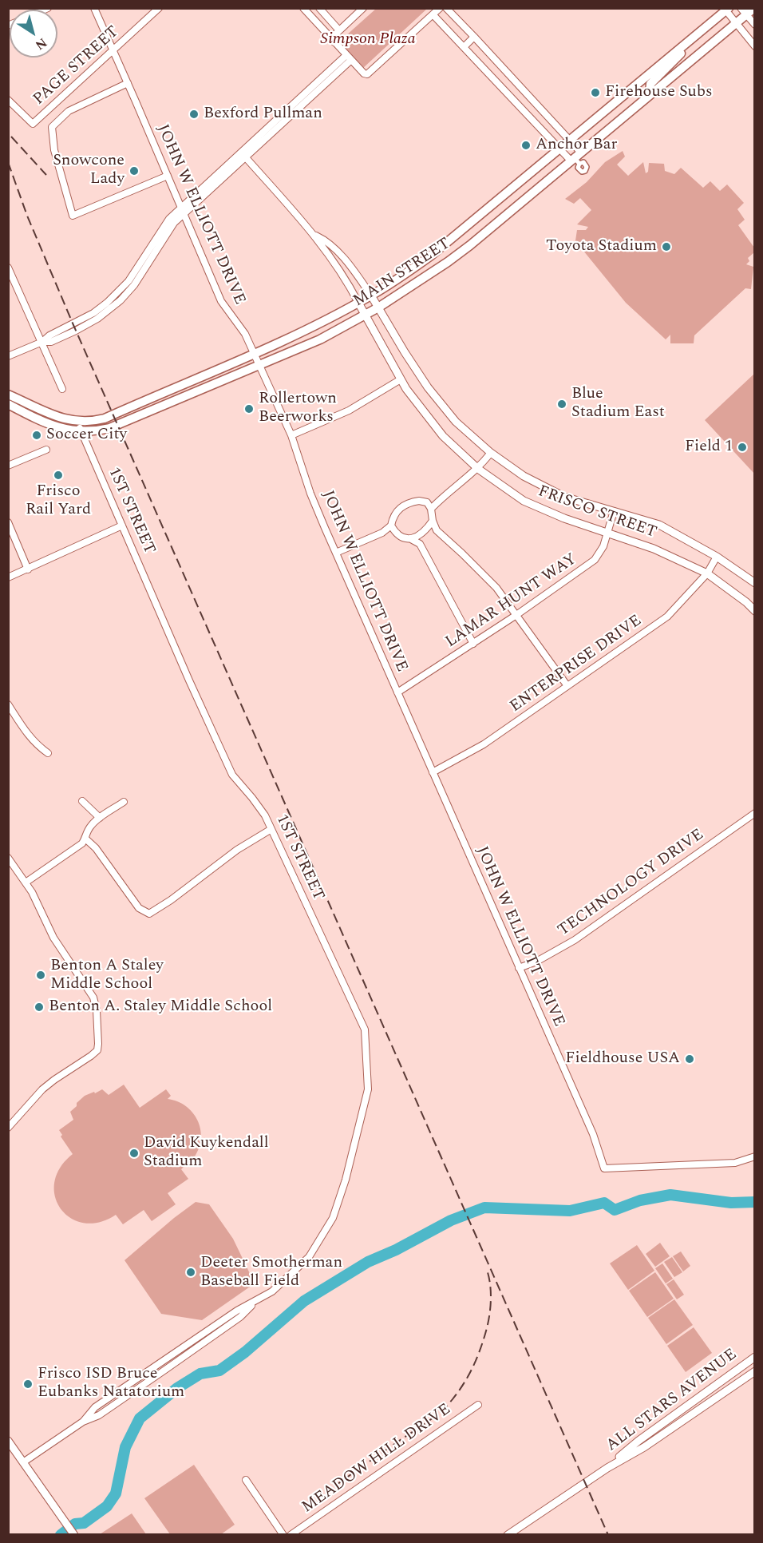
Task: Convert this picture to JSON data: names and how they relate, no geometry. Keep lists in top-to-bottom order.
{
  "streets": {
    "main road": ["MAIN STREET"],
    "street": [
      "PAGE STREET",
      "JOHN W ELLIOTT DRIVE",
      "1ST STREET",
      "FRISCO STREET",
      "LAMAR HUNT WAY",
      "ENTERPRISE DRIVE",
      "TECHNOLOGY DRIVE",
      "ALL STARS AVENUE",
      "MEADOW HILL DRIVE"
    ]
  },
  "crossings": [
    ["PAGE STREET", "JOHN W ELLIOTT DRIVE"],
    ["JOHN W ELLIOTT DRIVE", "MAIN STREET"],
    ["JOHN W ELLIOTT DRIVE", "LAMAR HUNT WAY"],
    ["JOHN W ELLIOTT DRIVE", "ENTERPRISE DRIVE"],
    ["JOHN W ELLIOTT DRIVE", "TECHNOLOGY DRIVE"],
    ["MAIN STREET", "1ST STREET"],
    ["MAIN STREET", "FRISCO STREET"],
    ["FRISCO STREET", "LAMAR HUNT WAY"],
    ["FRISCO STREET", "ENTERPRISE DRIVE"]
  ],
  "parks": ["Simpson Plaza"],
  "places": [
    "Firehouse Subs",
    "Bexford Pullman",
    "Anchor Bar",
    "Snowcone Lady",
    "Toyota Stadium",
    "Blue Stadium East",
    "Rollertown Beerworks",
    "Soccer City",
    "Field 1",
    "Frisco Rail Yard",
    "Benton A Staley Middle School",
    "Benton A. Staley Middle School",
    "Fieldhouse USA",
    "David Kuykendall Stadium",
    "Deeter Smotherman Baseball Field",
    "Frisco ISD Bruce Eubanks Natatorium"
  ],
  "north": "bottom right"
}
